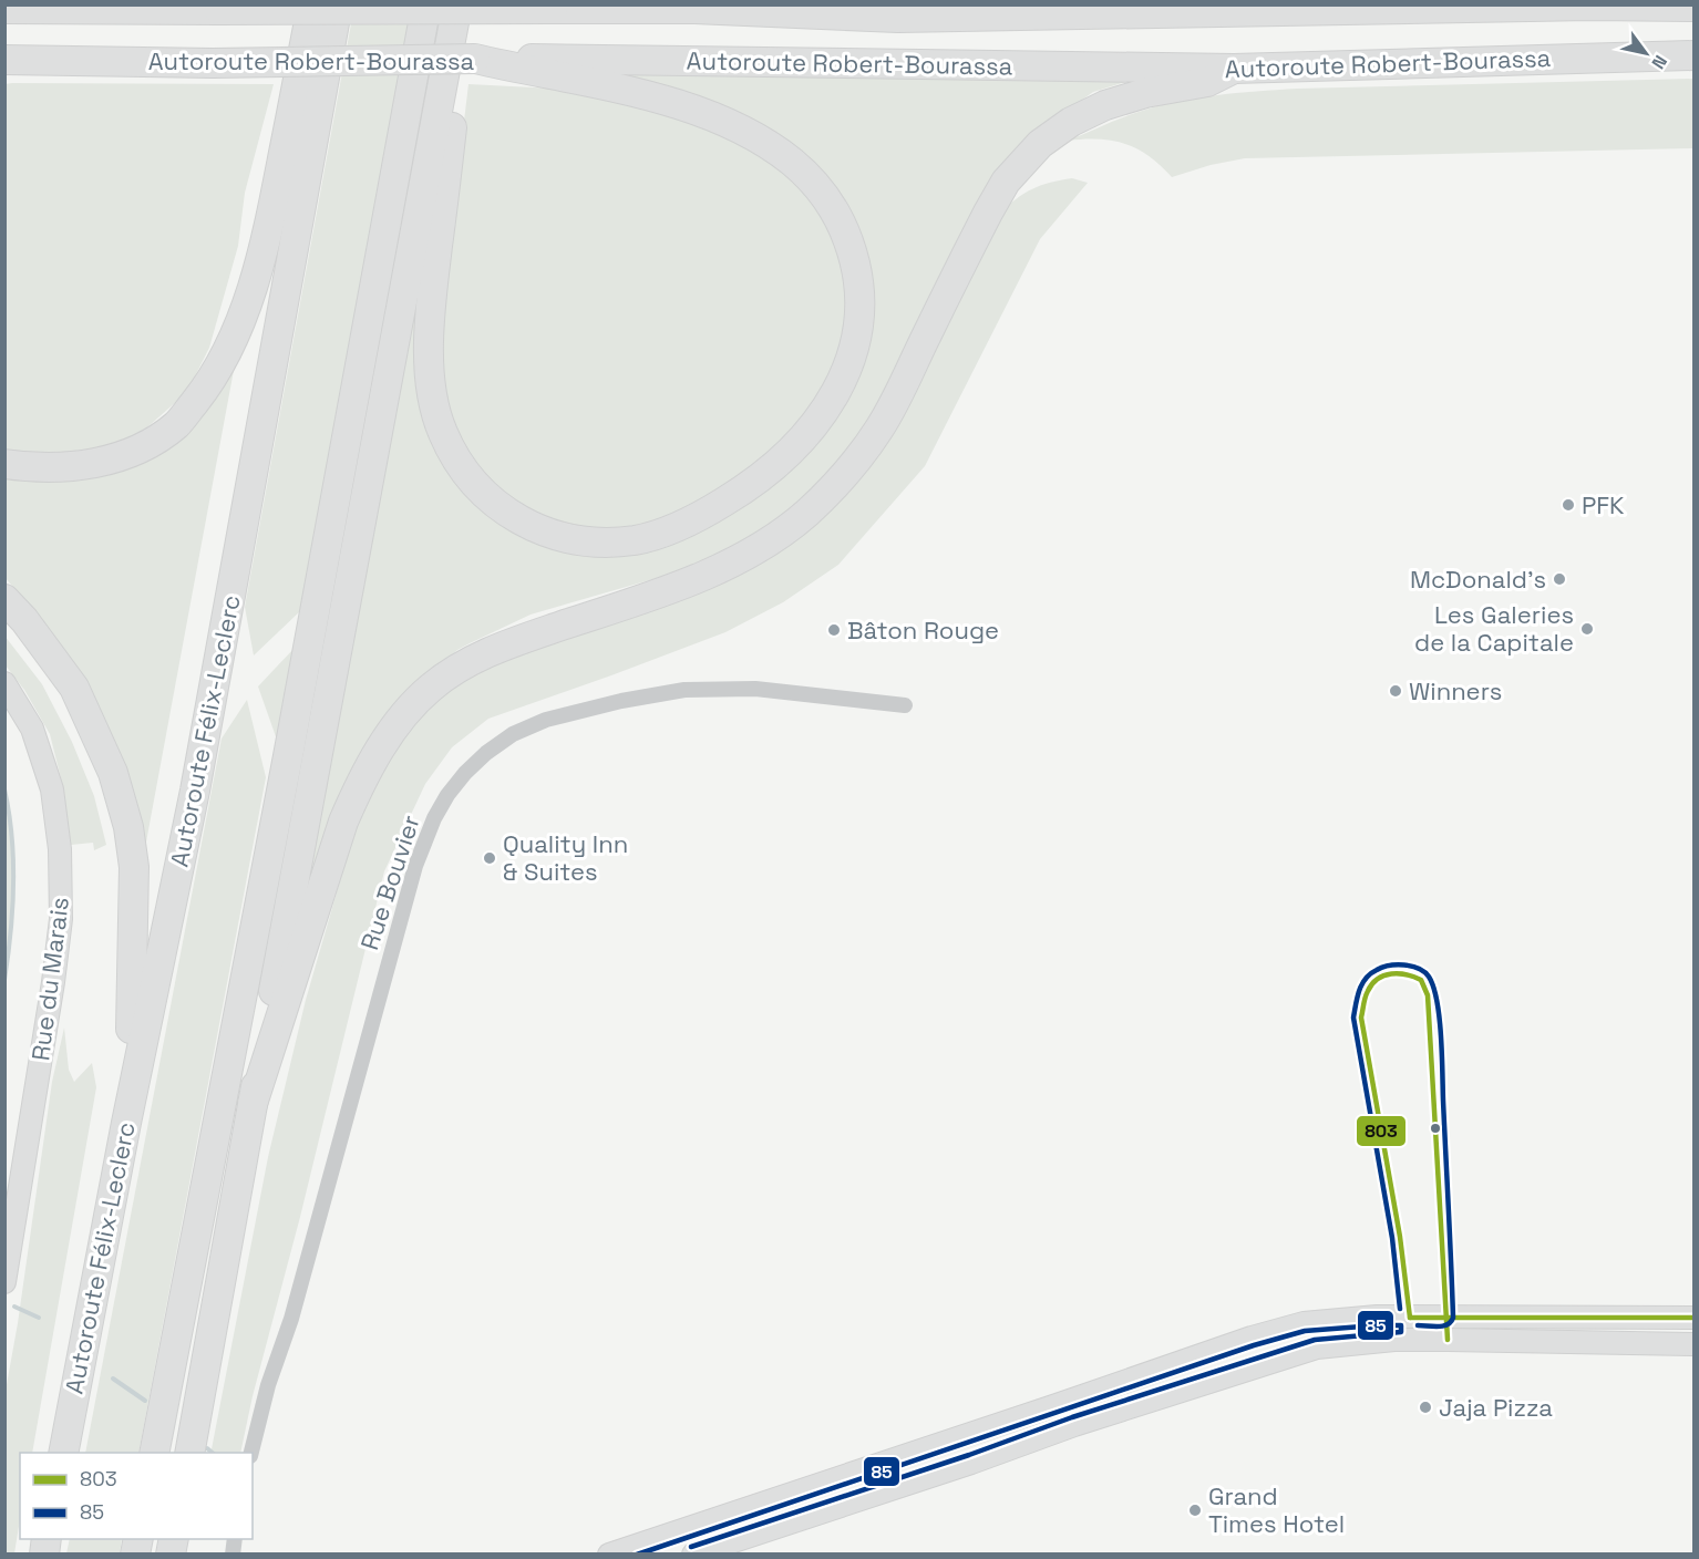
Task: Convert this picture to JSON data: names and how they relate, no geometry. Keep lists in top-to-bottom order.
{
  "streets": {
    "highway": ["Autoroute Robert-Bourassa", "Autoroute Félix-Leclerc"],
    "street": ["Rue Bouvier", "Rue du Marais"]
  },
  "crossings": [
    ["Autoroute Robert-Bourassa", "Autoroute Félix-Leclerc"]
  ],
  "places": [
    "PFK",
    "McDonald's",
    "Les Galeries de la Capitale",
    "Bâton Rouge",
    "Winners",
    "Quality Inn & Suites",
    "Jaja Pizza",
    "Grand Times Hotel"
  ],
  "lines": ["transit line 85", "transit line 803"],
  "legend": ["803", "85"],
  "north": "bottom right"
}
